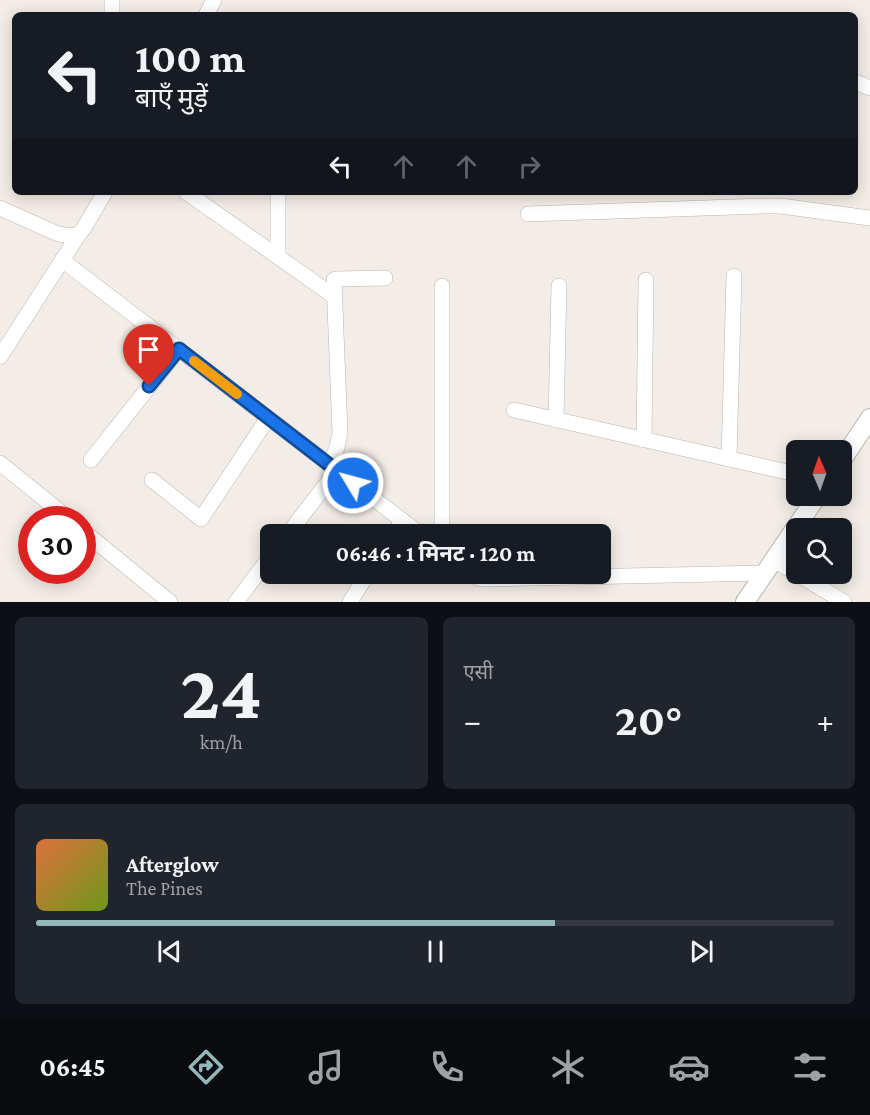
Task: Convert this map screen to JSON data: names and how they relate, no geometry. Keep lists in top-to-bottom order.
{
  "north": "top",
  "page": {
    "turn": ["100 m", "बाएँ मुड़ें"],
    "limit": "30",
    "trip": "06:46 · 1 मिनट · 120 m",
    "tile": [
      ["24", "km/h"],
      "एसी"
    ],
    "heat": ["−", "20°", "+"],
    "song": ["Afterglow", "The Pines"],
    "tabs": "06:45"
  }
}
